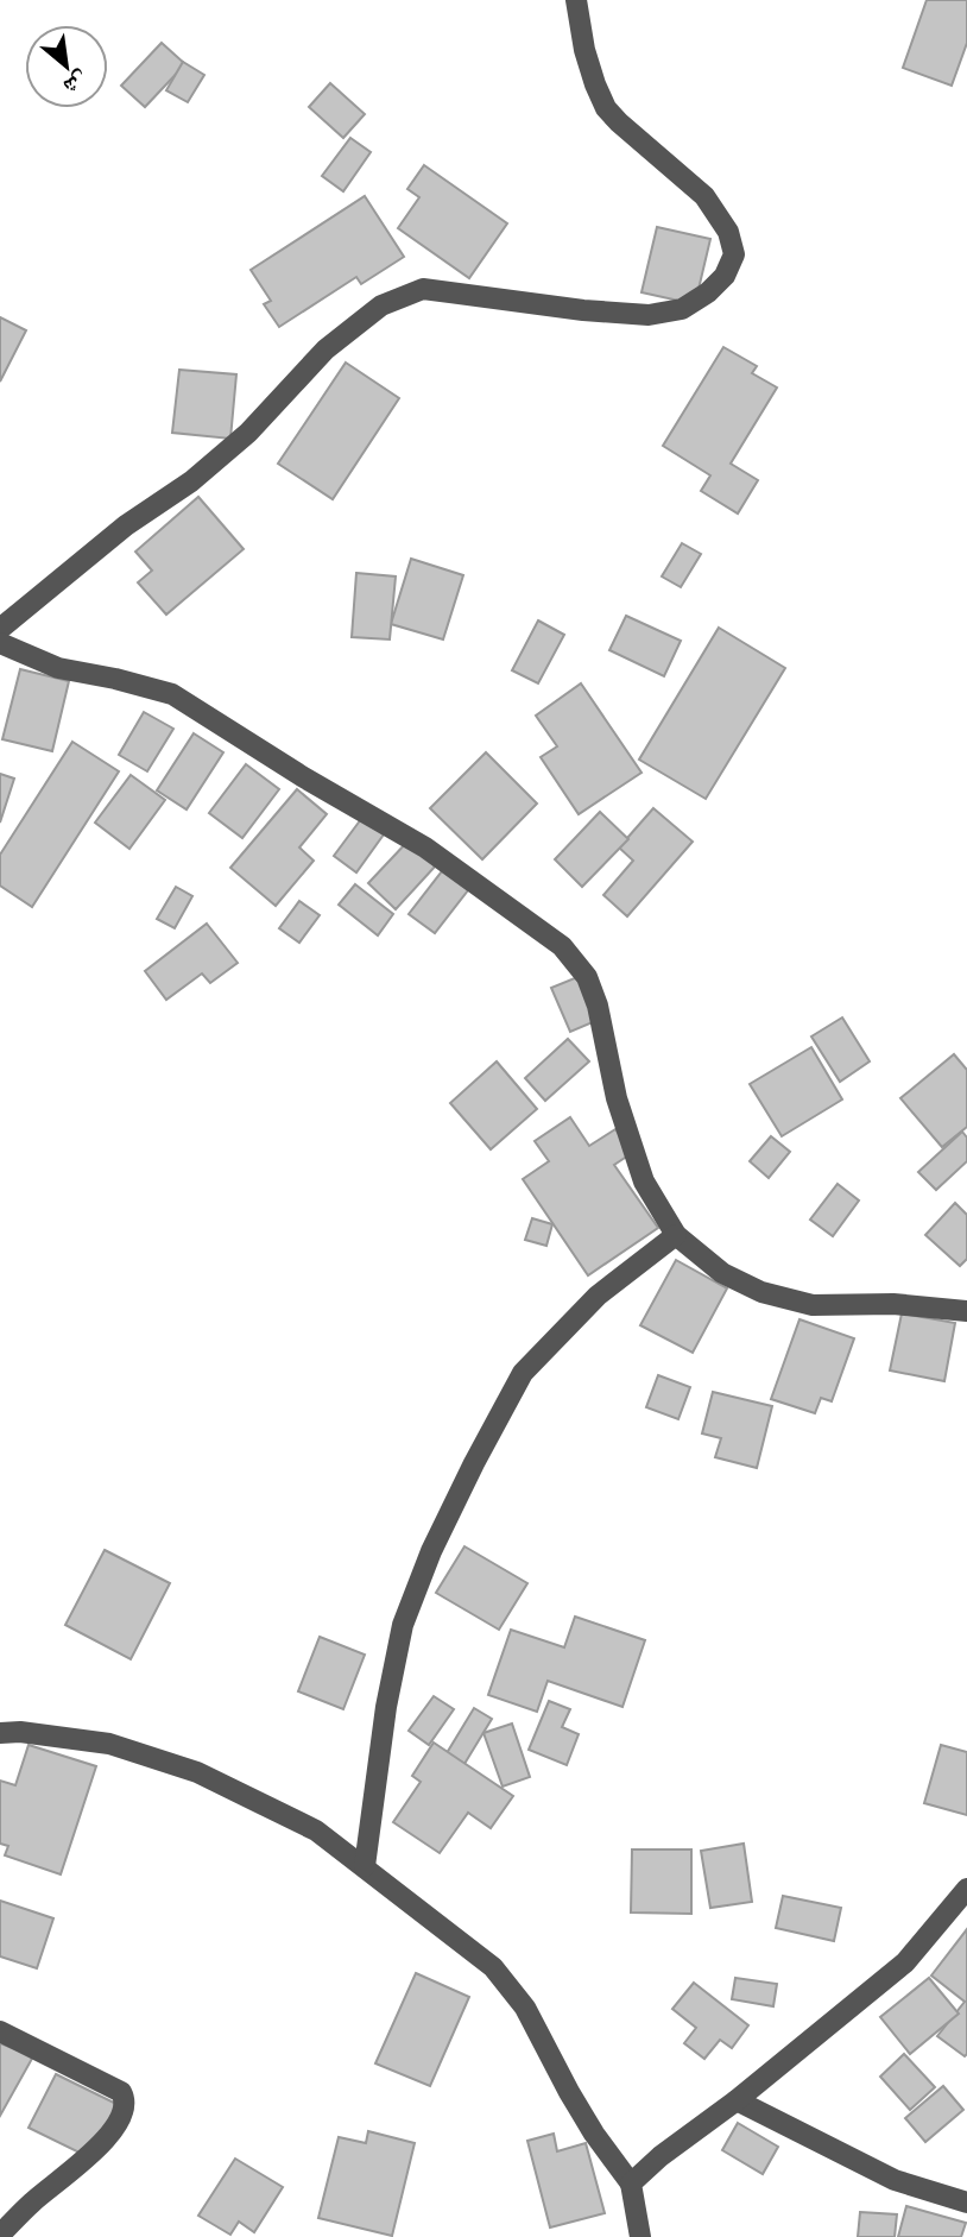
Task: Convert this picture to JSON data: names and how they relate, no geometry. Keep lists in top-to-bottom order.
{
  "north": "bottom right"
}
